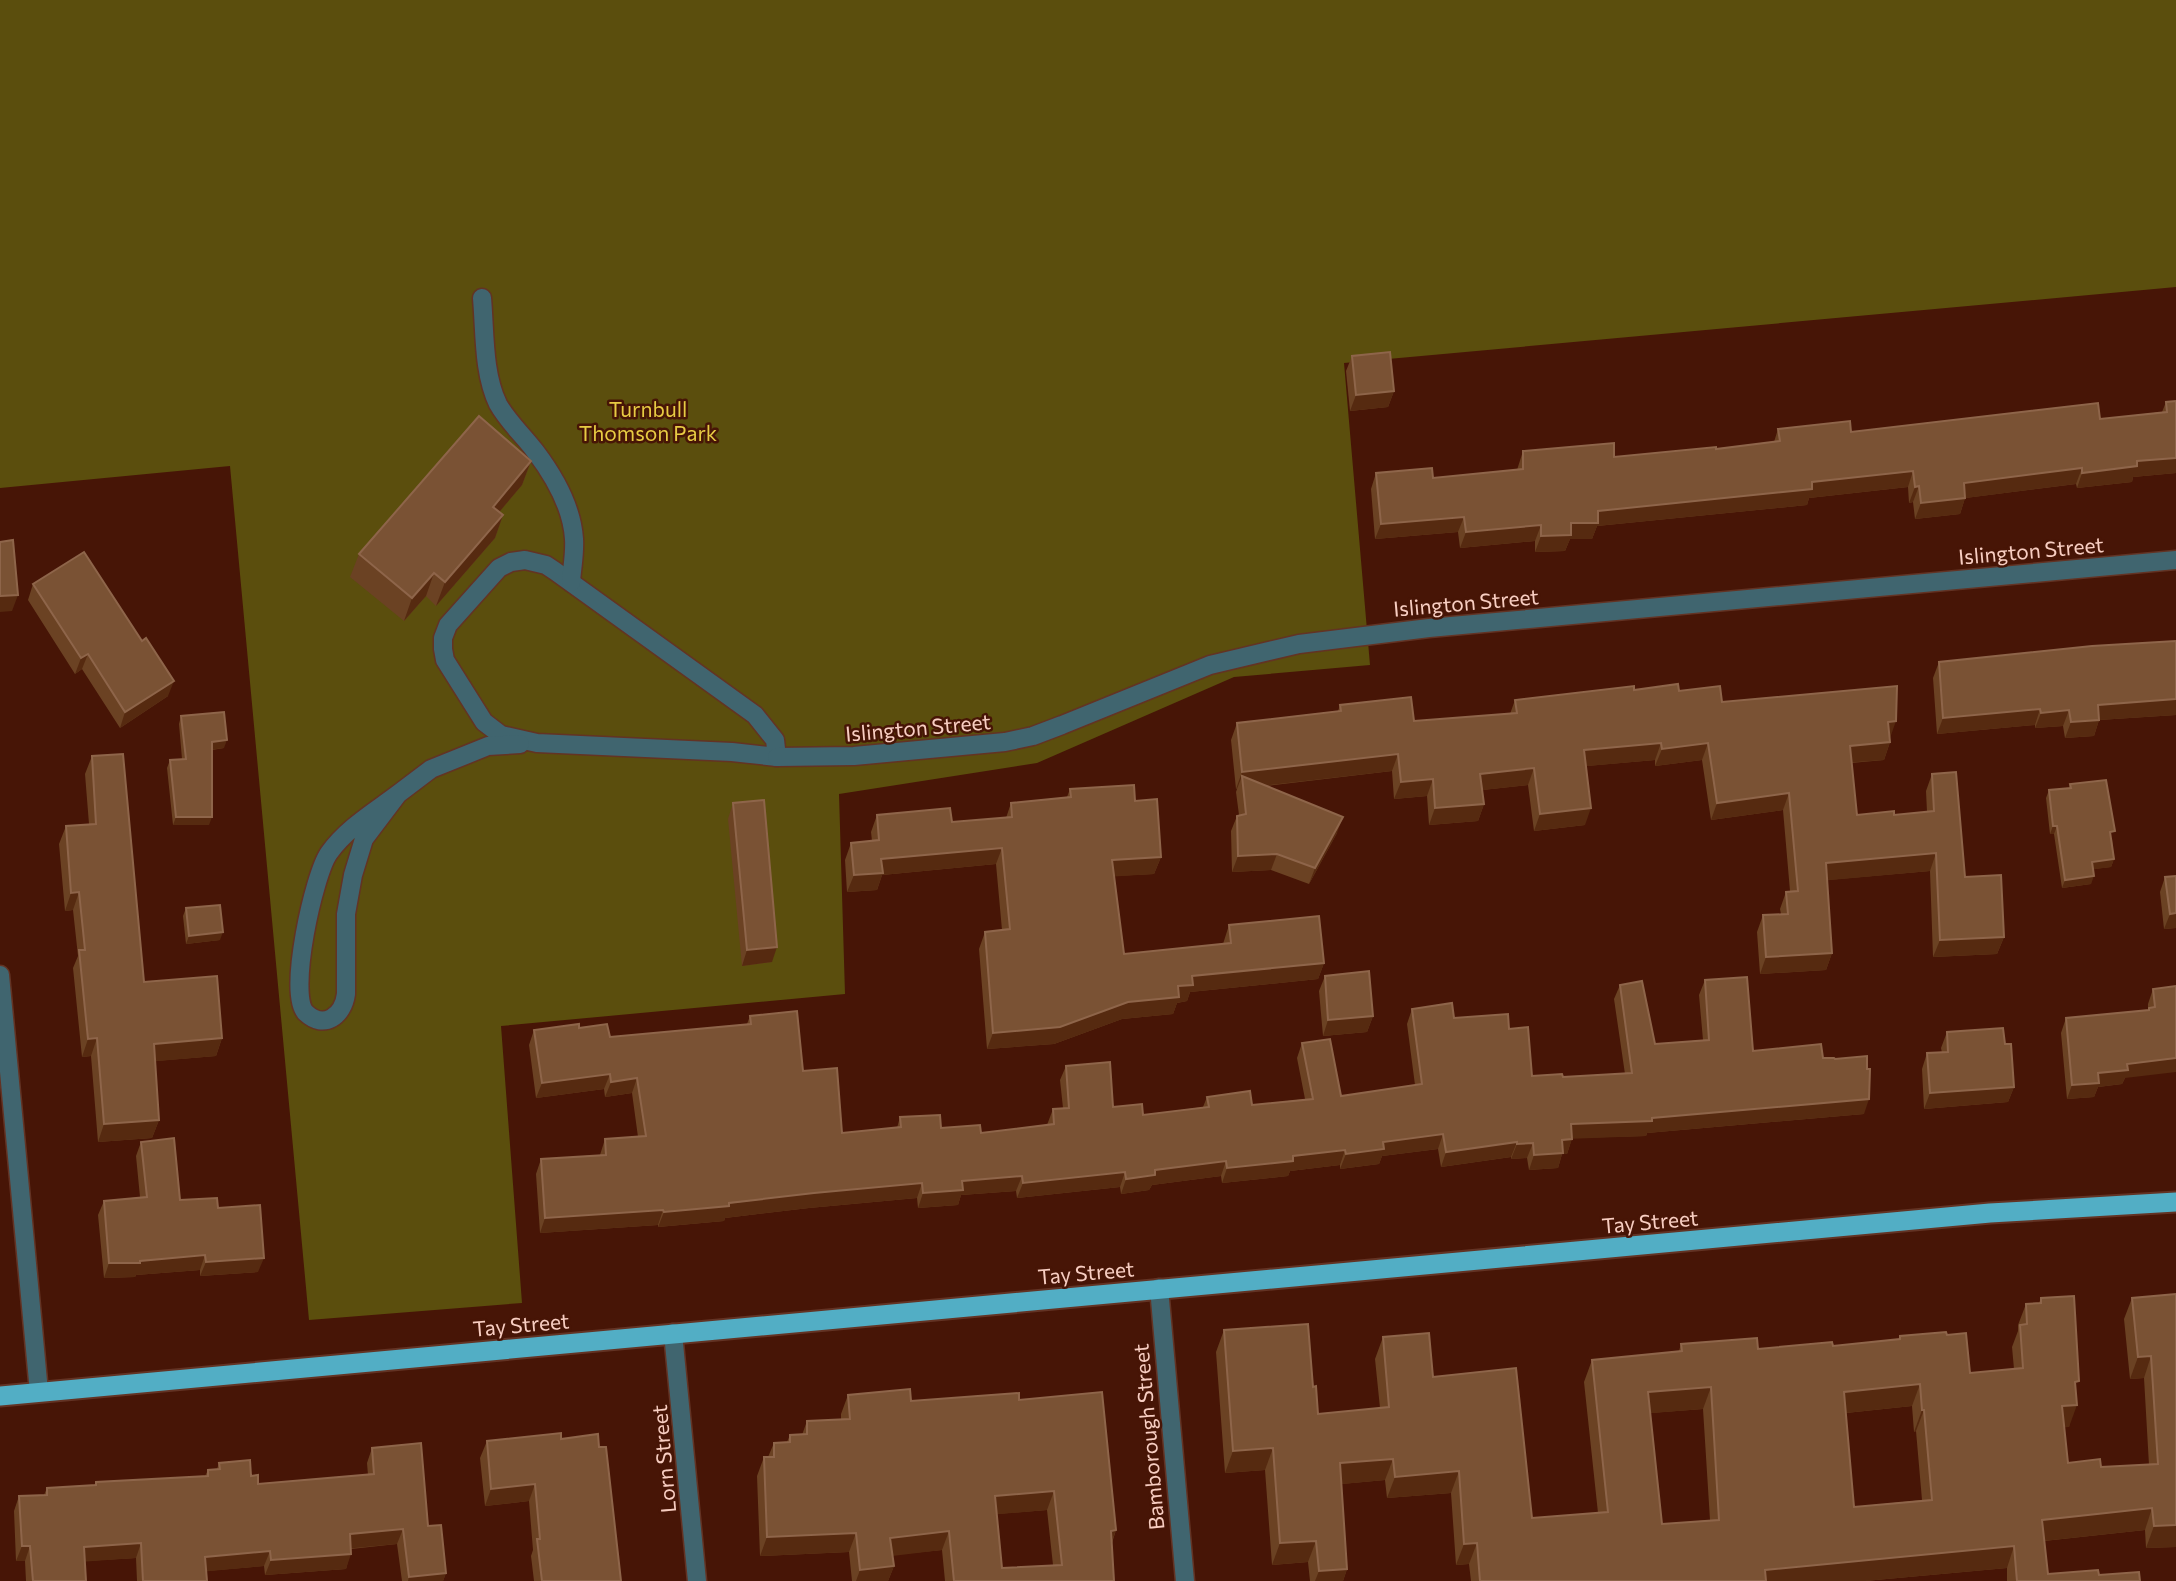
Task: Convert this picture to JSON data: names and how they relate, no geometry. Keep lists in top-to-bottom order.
{
  "streets": {
    "highway": ["Tay Street"],
    "street": ["Islington Street", "Bamborough Street", "Lorn Street"]
  },
  "crossings": [
    ["Tay Street", "Bamborough Street"],
    ["Tay Street", "Lorn Street"]
  ],
  "parks": ["Turnbull Thomson Park"]
}
